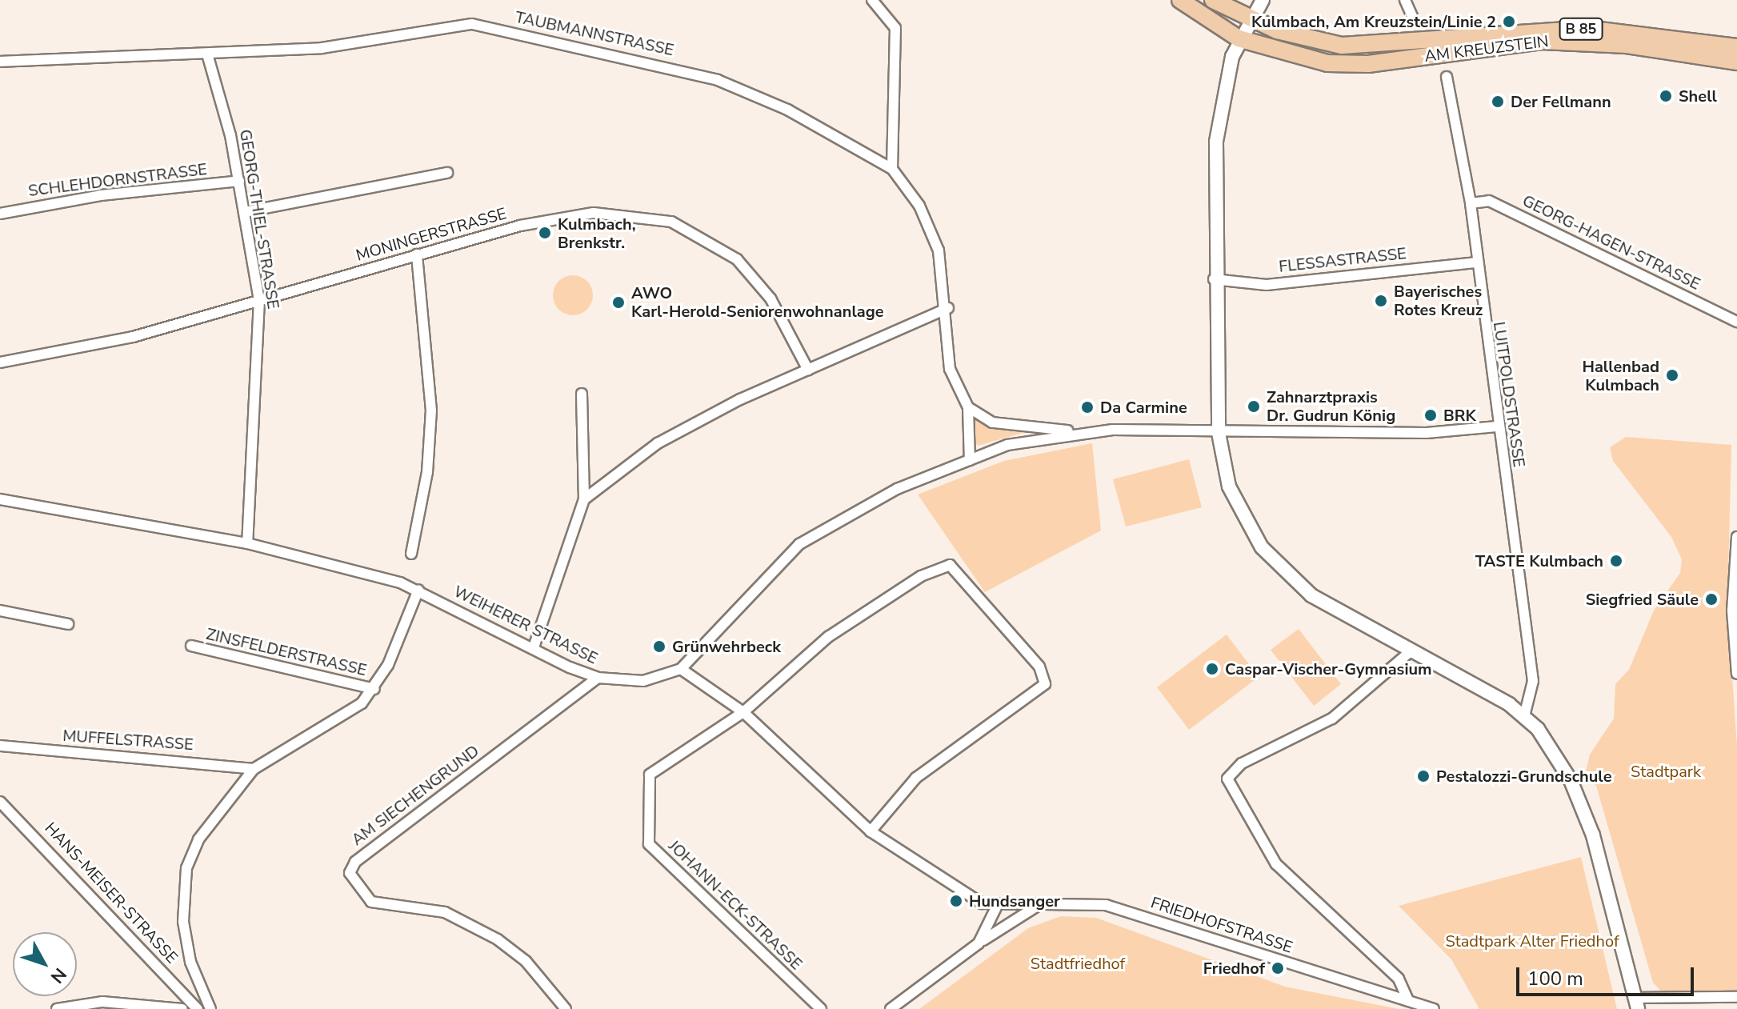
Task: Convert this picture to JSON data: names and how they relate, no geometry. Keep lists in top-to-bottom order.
{
  "streets": {
    "main road": ["B 85", "AM KREUZSTEIN"],
    "street": [
      "TAUBMANNSTRASSE",
      "SCHLEHDORNSTRASSE",
      "GEORG-THIEL-STRASSE",
      "MONINGERSTRASSE",
      "GEORG-HAGEN-STRASSE",
      "FLESSASTRASSE",
      "LUITPOLDSTRASSE",
      "WEIHERER STRASSE",
      "ZINSFELDERSTRASSE",
      "MUFFELSTRASSE",
      "AM SIECHENGRUND",
      "HANS-MEISER-STRASSE",
      "JOHANN-ECK-STRASSE",
      "FRIEDHOFSTRASSE"
    ]
  },
  "crossings": [
    ["B 85", "AM KREUZSTEIN"],
    ["TAUBMANNSTRASSE", "GEORG-THIEL-STRASSE"],
    ["SCHLEHDORNSTRASSE", "GEORG-THIEL-STRASSE"],
    ["GEORG-THIEL-STRASSE", "MONINGERSTRASSE"],
    ["GEORG-THIEL-STRASSE", "WEIHERER STRASSE"],
    ["GEORG-HAGEN-STRASSE", "LUITPOLDSTRASSE"],
    ["FLESSASTRASSE", "LUITPOLDSTRASSE"],
    ["LUITPOLDSTRASSE", "WEIHERER STRASSE"],
    ["WEIHERER STRASSE", "AM SIECHENGRUND"]
  ],
  "parks": ["Stadtpark", "Stadtpark Alter Friedhof", "Stadtfriedhof"],
  "places": [
    "Kulmbach, Am Kreuzstein/Linie 2",
    "Shell",
    "Der Fellmann",
    "Kulmbach, Brenkstr.",
    "Bayerisches Rotes Kreuz",
    "AWO Karl-Herold-Seniorenwohnanlage",
    "Hallenbad Kulmbach",
    "Zahnarztpraxis Dr. Gudrun König",
    "Da Carmine",
    "BRK",
    "TASTE Kulmbach",
    "Siegfried Säule",
    "Grünwehrbeck",
    "Caspar-Vischer-Gymnasium",
    "Pestalozzi-Grundschule",
    "Hundsanger",
    "Friedhof"
  ],
  "scale_bar": "100 m",
  "north": "bottom right"
}
